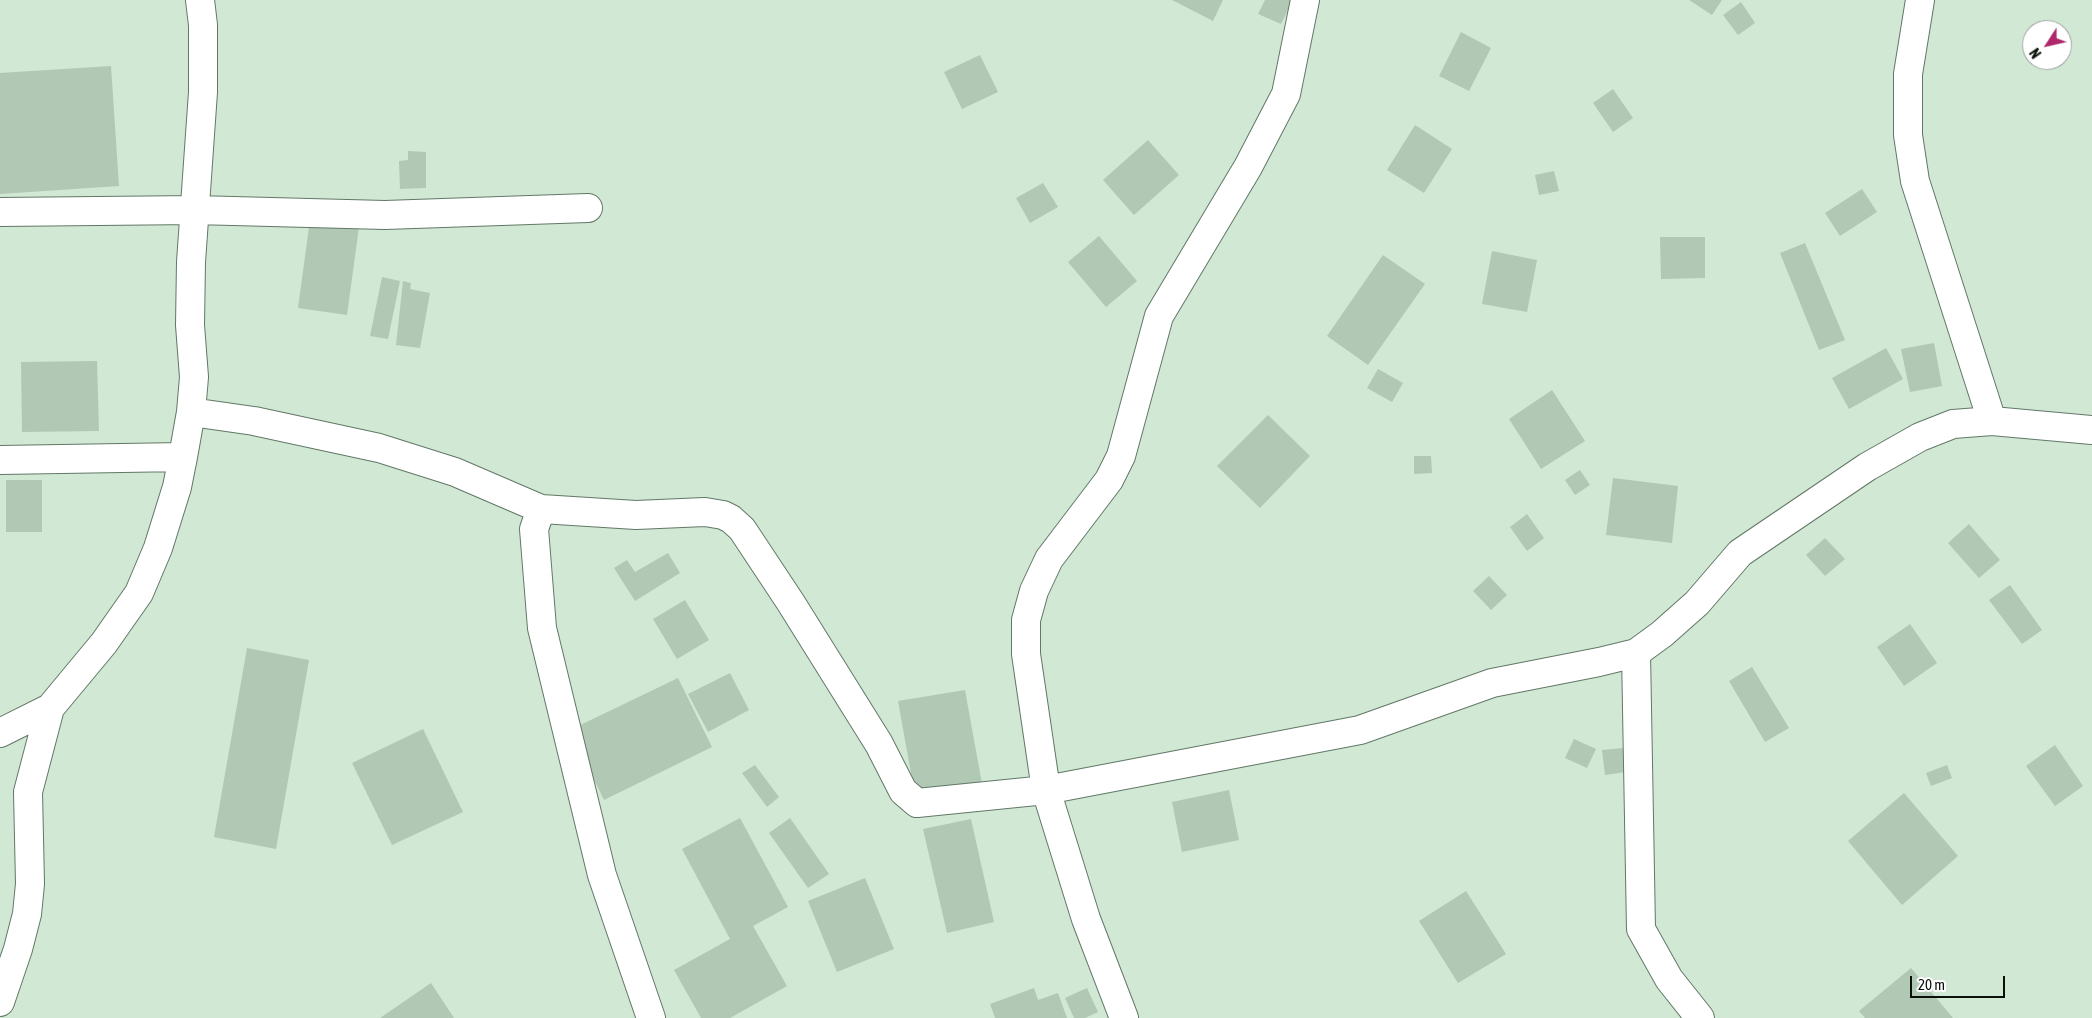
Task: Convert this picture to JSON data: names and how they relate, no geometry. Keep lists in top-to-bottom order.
{
  "scale_bar": "20 m",
  "north": "bottom left"
}
